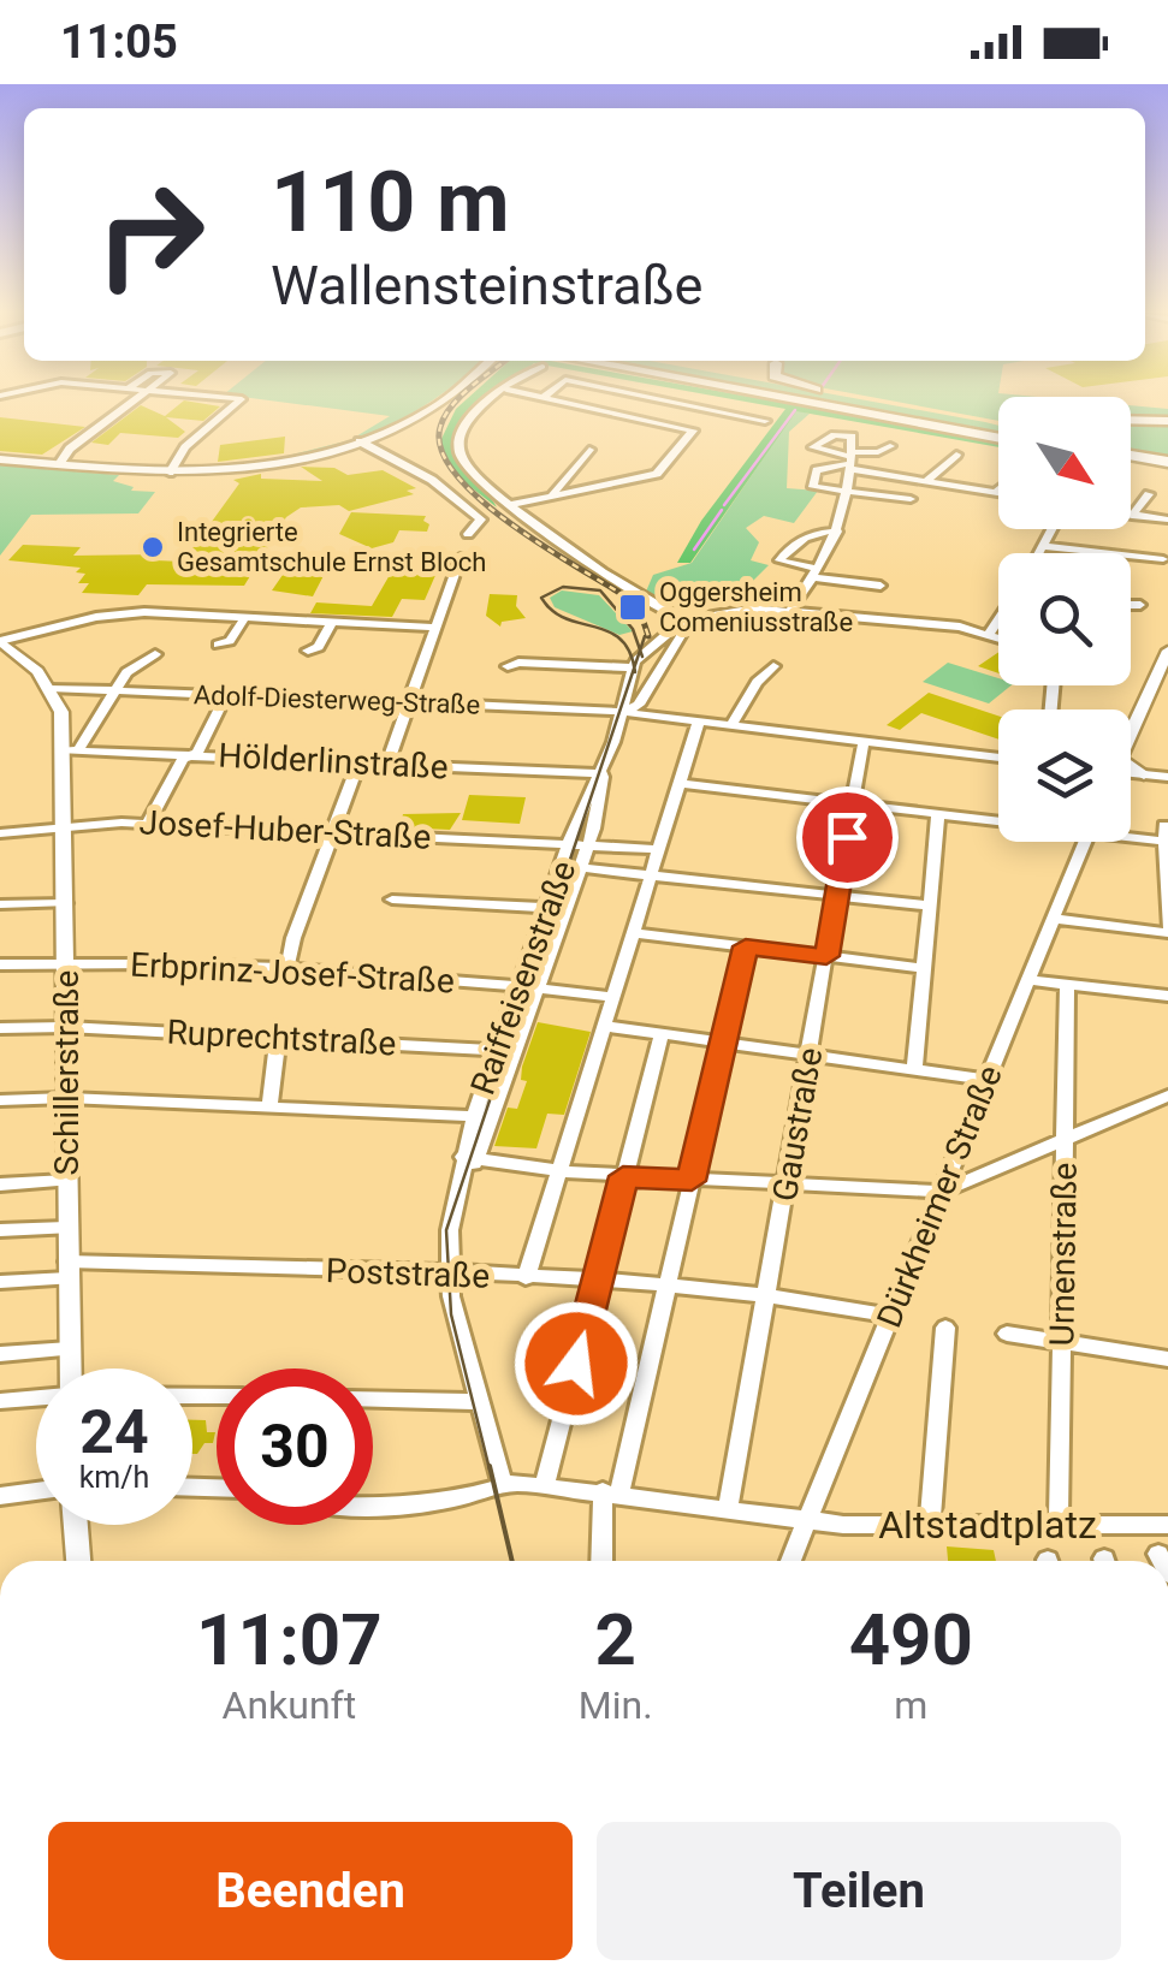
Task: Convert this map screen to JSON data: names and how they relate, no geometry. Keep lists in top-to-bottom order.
{
  "streets": {
    "street": [
      "Adolf-Diesterweg-Straße",
      "Hölderlinstraße",
      "Josef-Huber-Straße",
      "Erbprinz-Josef-Straße",
      "Raiffeisenstraße",
      "Ruprechtstraße",
      "Schillerstraße",
      "Gaustraße",
      "Dürkheimer Straße",
      "Urnenstraße",
      "Poststraße",
      "Altstadtplatz"
    ]
  },
  "crossings": [
    ["Adolf-Diesterweg-Straße", "Raiffeisenstraße"],
    ["Adolf-Diesterweg-Straße", "Schillerstraße"],
    ["Adolf-Diesterweg-Straße", "Gaustraße"],
    ["Hölderlinstraße", "Raiffeisenstraße"],
    ["Hölderlinstraße", "Schillerstraße"],
    ["Josef-Huber-Straße", "Raiffeisenstraße"],
    ["Josef-Huber-Straße", "Schillerstraße"],
    ["Erbprinz-Josef-Straße", "Raiffeisenstraße"],
    ["Erbprinz-Josef-Straße", "Schillerstraße"],
    ["Raiffeisenstraße", "Ruprechtstraße"],
    ["Raiffeisenstraße", "Poststraße"],
    ["Raiffeisenstraße", "Altstadtplatz"],
    ["Ruprechtstraße", "Schillerstraße"],
    ["Schillerstraße", "Poststraße"],
    ["Gaustraße", "Poststraße"],
    ["Gaustraße", "Altstadtplatz"],
    ["Dürkheimer Straße", "Poststraße"],
    ["Dürkheimer Straße", "Altstadtplatz"],
    ["Urnenstraße", "Altstadtplatz"]
  ],
  "places": {
    "other": ["Integrierte Gesamtschule Ernst Bloch"],
    "transit": ["Oggersheim Comeniusstraße"]
  },
  "north": "bottom right",
  "page": {
    "status": "11:05",
    "turn": ["110 m", "Wallensteinstraße"],
    "speed": "24 km/h",
    "limit": "30",
    "eta": [
      "11:07",
      "Ankunft",
      "2",
      "Min.",
      "490",
      "m"
    ],
    "buttons": ["Beenden", "Teilen"]
  }
}
